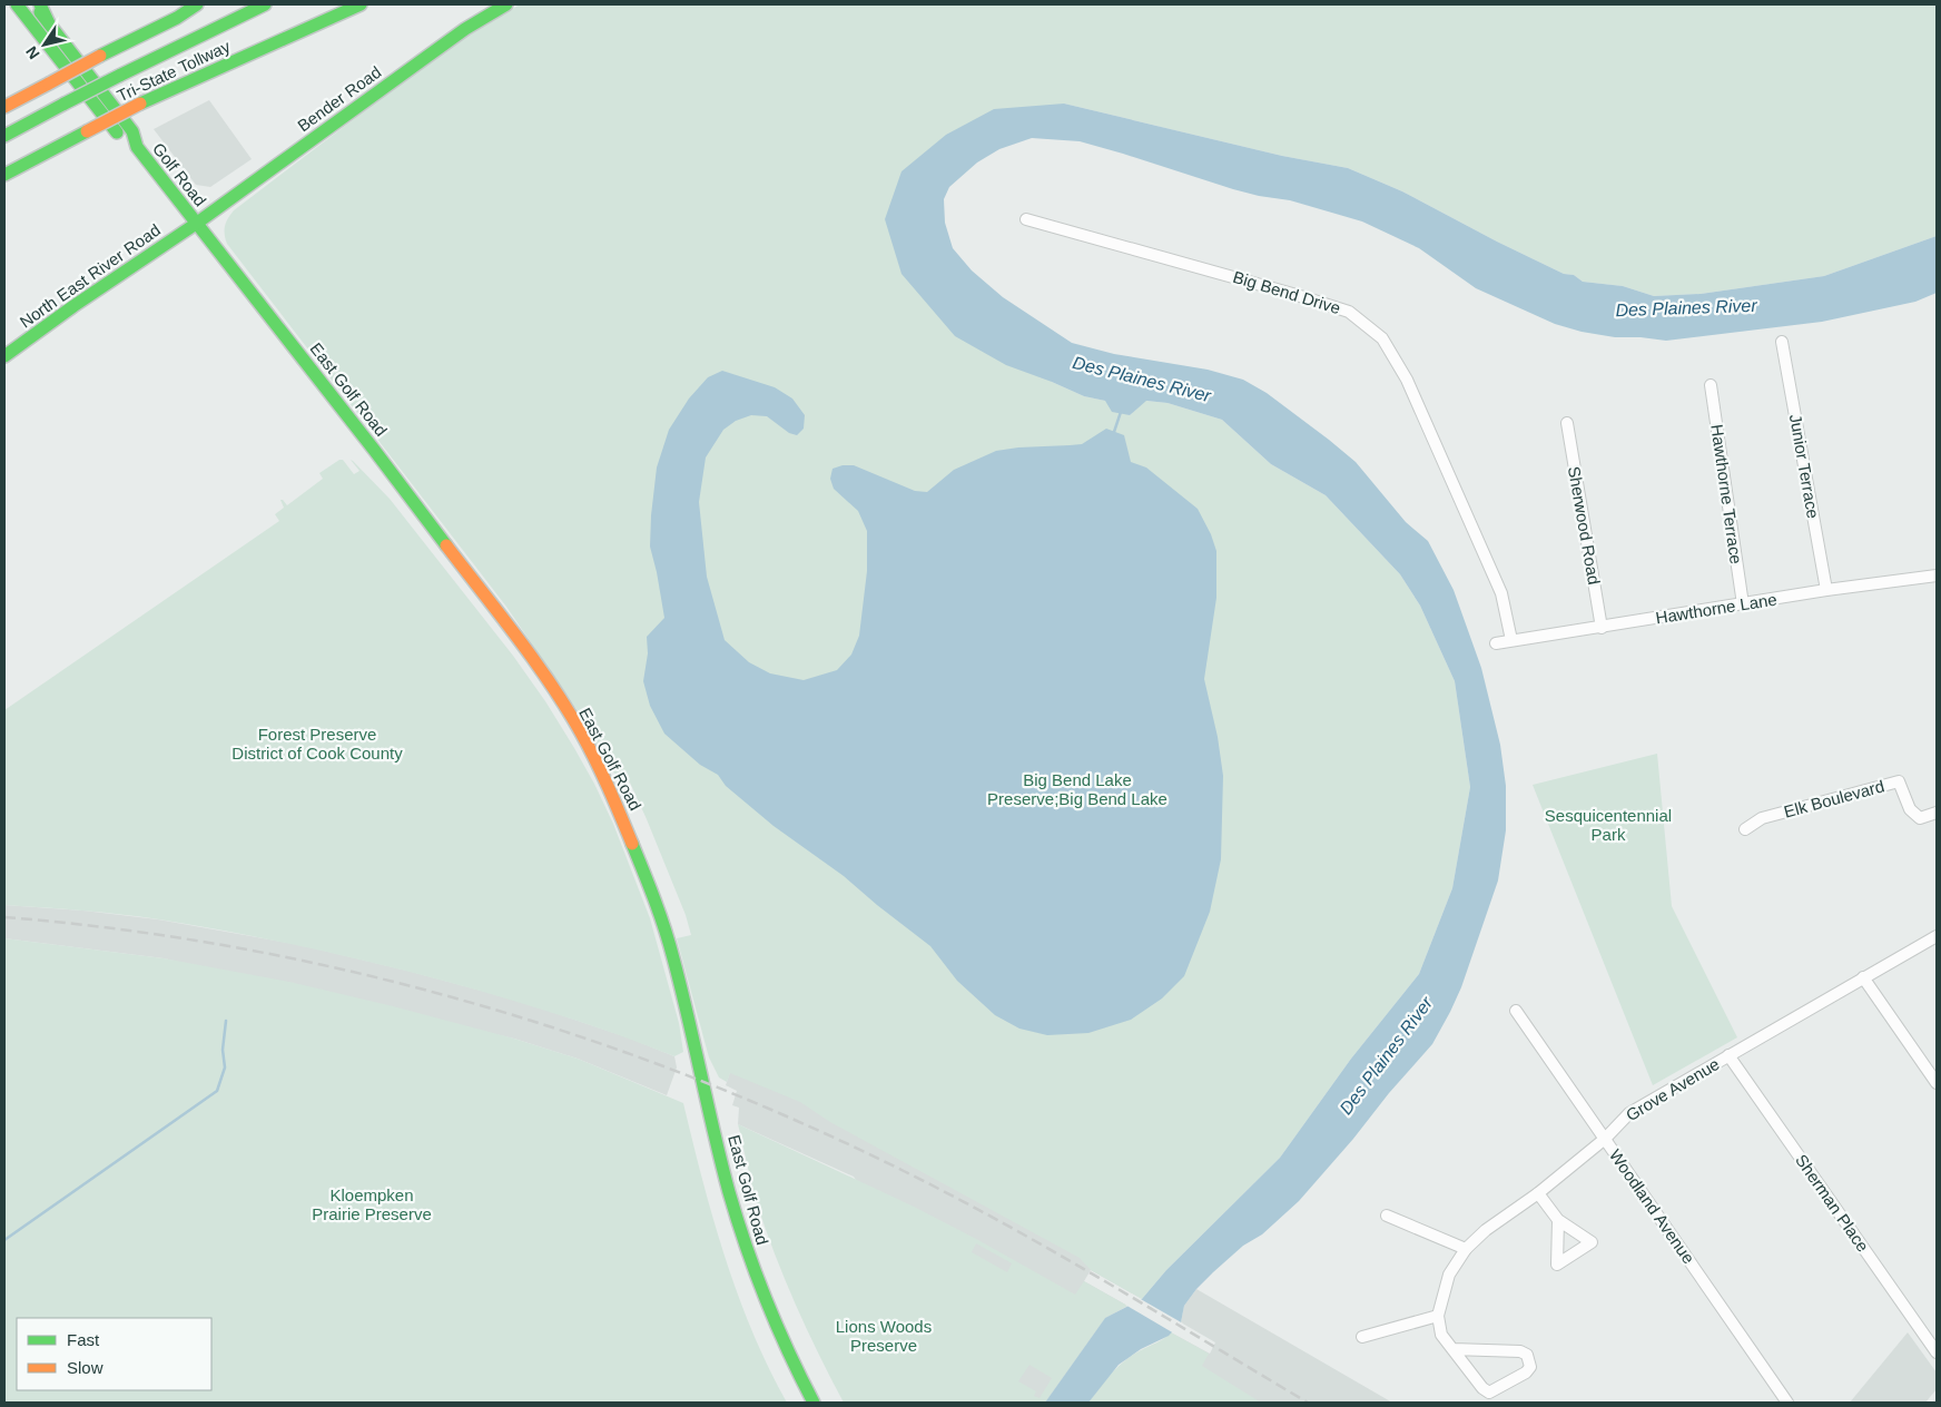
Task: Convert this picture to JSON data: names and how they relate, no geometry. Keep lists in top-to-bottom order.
{
  "streets": {
    "main road": [
      "Tri-State Tollway",
      "Bender Road",
      "Golf Road",
      "North East River Road",
      "East Golf Road"
    ],
    "street": [
      "Big Bend Drive",
      "Junior Terrace",
      "Hawthorne Terrace",
      "Sherwood Road",
      "Hawthorne Lane",
      "Elk Boulevard",
      "Grove Avenue",
      "Sherman Place",
      "Woodland Avenue"
    ]
  },
  "crossings": [
    ["Bender Road", "Golf Road"],
    ["Bender Road", "North East River Road"],
    ["Bender Road", "East Golf Road"],
    ["Golf Road", "North East River Road"],
    ["Golf Road", "East Golf Road"],
    ["North East River Road", "East Golf Road"],
    ["Big Bend Drive", "Hawthorne Lane"],
    ["Junior Terrace", "Hawthorne Lane"],
    ["Hawthorne Terrace", "Hawthorne Lane"],
    ["Sherwood Road", "Hawthorne Lane"],
    ["Grove Avenue", "Sherman Place"],
    ["Grove Avenue", "Woodland Avenue"]
  ],
  "water": ["Des Plaines River"],
  "parks": [
    "Forest Preserve District of Cook County",
    "Big Bend Lake Preserve;Big Bend Lake",
    "Sesquicentennial Park",
    "Kloempken Prairie Preserve",
    "Lions Woods Preserve"
  ],
  "legend": ["Fast", "Slow"],
  "north": "bottom left"
}
